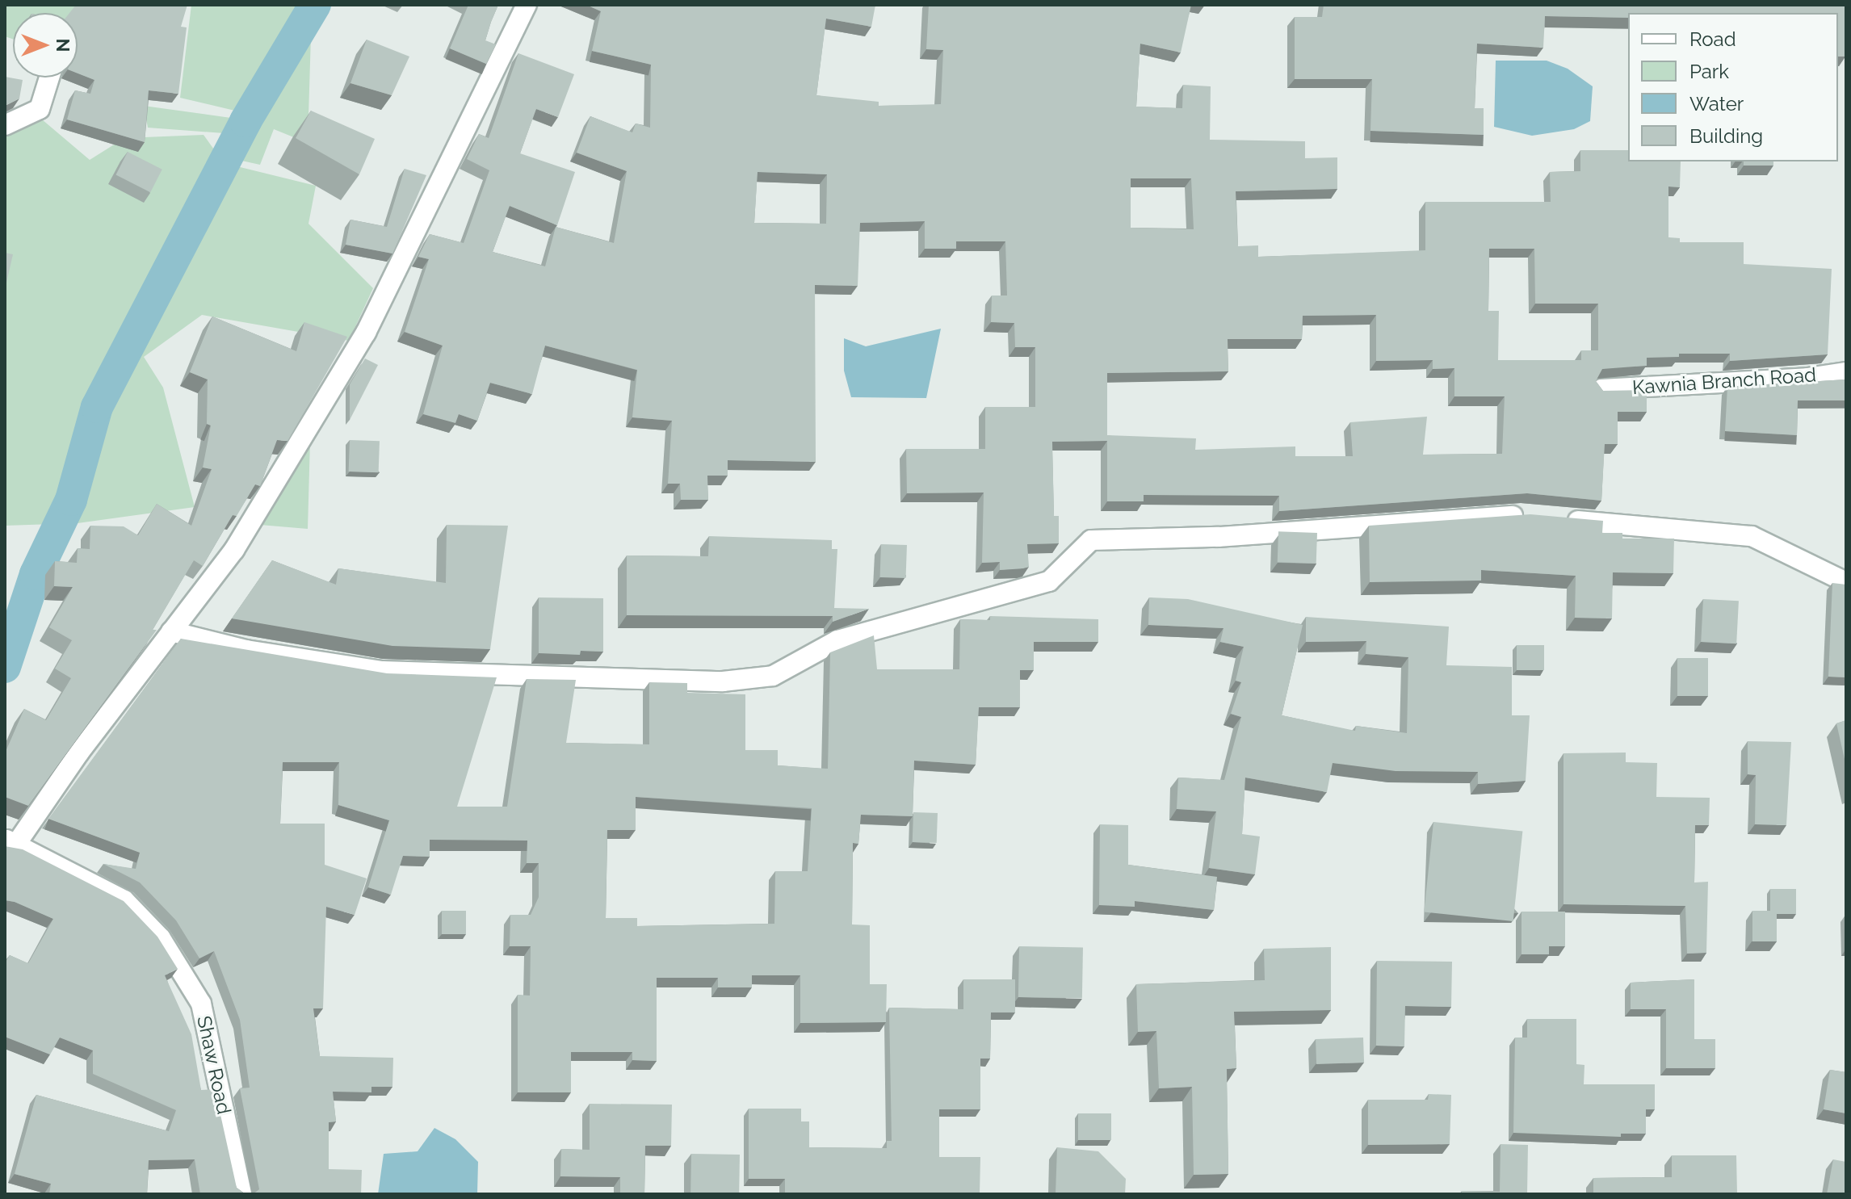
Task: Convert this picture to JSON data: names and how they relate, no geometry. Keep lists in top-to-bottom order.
{
  "streets": {
    "street": ["Kawnia Branch Road", "Shaw Road"]
  },
  "legend": [
    "Road",
    "Park",
    "Water",
    "Building"
  ],
  "north": "right"
}
